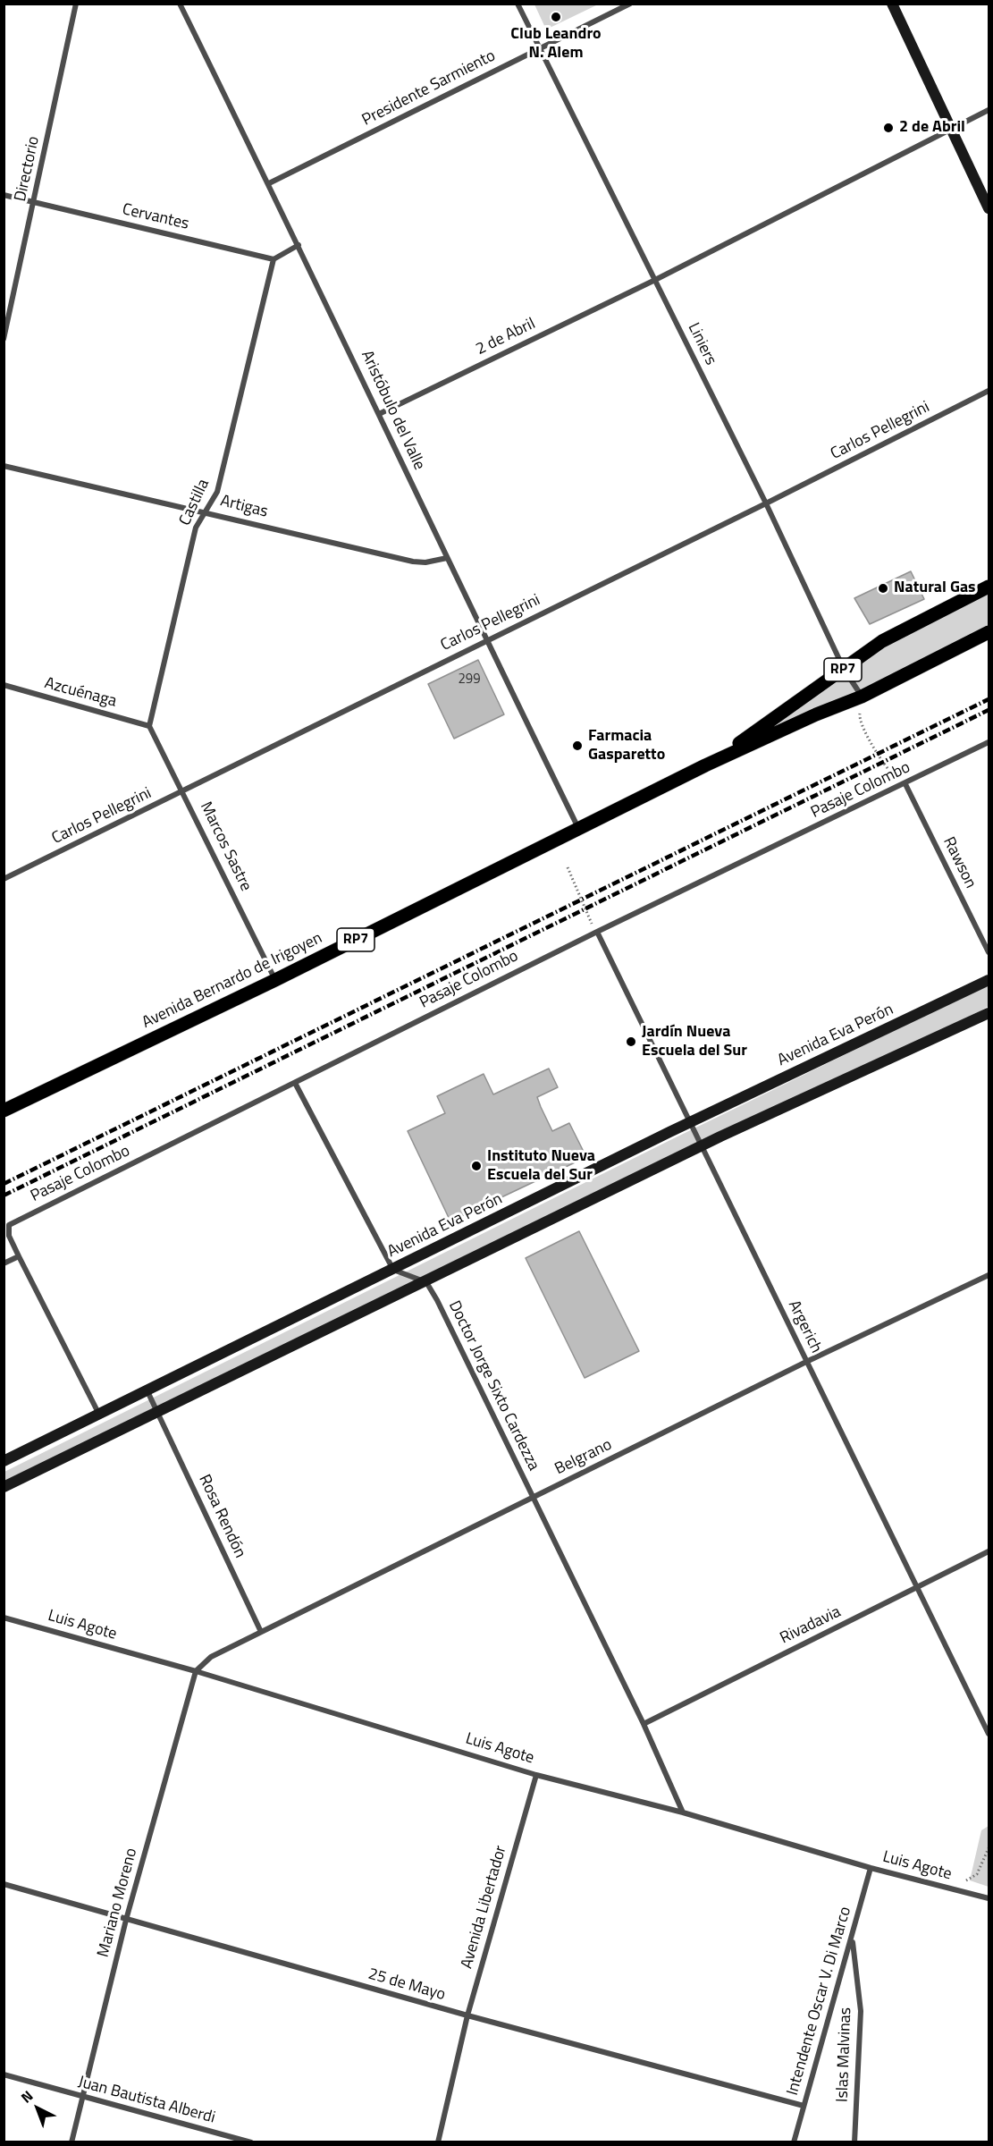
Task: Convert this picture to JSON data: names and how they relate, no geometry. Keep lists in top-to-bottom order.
{
  "streets": {
    "main road": ["RP7", "Avenida Bernardo de Irigoyen"],
    "street": [
      "Presidente Sarmiento",
      "Directorio",
      "Cervantes",
      "2 de Abril",
      "Liniers",
      "Aristóbulo del Valle",
      "Carlos Pellegrini",
      "Castilla",
      "Artigas",
      "Azcuénaga",
      "Pasaje Colombo",
      "Marcos Sastre",
      "Rawson",
      "Avenida Eva Perón",
      "Argerich",
      "Doctor Jorge Sixto Cardezza",
      "Belgrano",
      "Rosa Rendón",
      "Luis Agote",
      "Rivadavia",
      "Mariano Moreno",
      "Avenida Libertador",
      "25 de Mayo",
      "Intendente Oscar V. Di Marco",
      "Islas Malvinas",
      "Juan Bautista Alberdi"
    ]
  },
  "crossings": [
    ["Presidente Sarmiento", "Liniers"],
    ["Presidente Sarmiento", "Aristóbulo del Valle"],
    ["Directorio", "Cervantes"],
    ["Cervantes", "Castilla"],
    ["2 de Abril", "Liniers"],
    ["2 de Abril", "Aristóbulo del Valle"],
    ["Liniers", "Carlos Pellegrini"],
    ["Liniers", "RP7"],
    ["Aristóbulo del Valle", "Carlos Pellegrini"],
    ["Aristóbulo del Valle", "Artigas"],
    ["Aristóbulo del Valle", "Avenida Bernardo de Irigoyen"],
    ["Carlos Pellegrini", "Marcos Sastre"],
    ["Castilla", "Artigas"],
    ["Castilla", "Azcuénaga"],
    ["Castilla", "Marcos Sastre"],
    ["RP7", "Avenida Bernardo de Irigoyen"],
    ["Azcuénaga", "Marcos Sastre"],
    ["Pasaje Colombo", "Rawson"],
    ["Pasaje Colombo", "Argerich"],
    ["Marcos Sastre", "Avenida Bernardo de Irigoyen"],
    ["Avenida Eva Perón", "Argerich"],
    ["Avenida Eva Perón", "Rosa Rendón"],
    ["Argerich", "Belgrano"],
    ["Argerich", "Rivadavia"],
    ["Doctor Jorge Sixto Cardezza", "Belgrano"],
    ["Doctor Jorge Sixto Cardezza", "Luis Agote"],
    ["Doctor Jorge Sixto Cardezza", "Rivadavia"],
    ["Belgrano", "Rosa Rendón"],
    ["Belgrano", "Luis Agote"],
    ["Belgrano", "Mariano Moreno"],
    ["Luis Agote", "Mariano Moreno"],
    ["Luis Agote", "Avenida Libertador"],
    ["Luis Agote", "Intendente Oscar V. Di Marco"],
    ["Mariano Moreno", "25 de Mayo"],
    ["Mariano Moreno", "Juan Bautista Alberdi"],
    ["Avenida Libertador", "25 de Mayo"],
    ["25 de Mayo", "Intendente Oscar V. Di Marco"],
    ["Intendente Oscar V. Di Marco", "Islas Malvinas"]
  ],
  "places": [
    "Club Leandro N. Alem",
    "2 de Abril",
    "Natural Gas",
    "Farmacia Gasparetto",
    "Jardín Nueva Escuela del Sur",
    "Instituto Nueva Escuela del Sur"
  ],
  "house_numbers": ["299"],
  "north": "top left"
}
